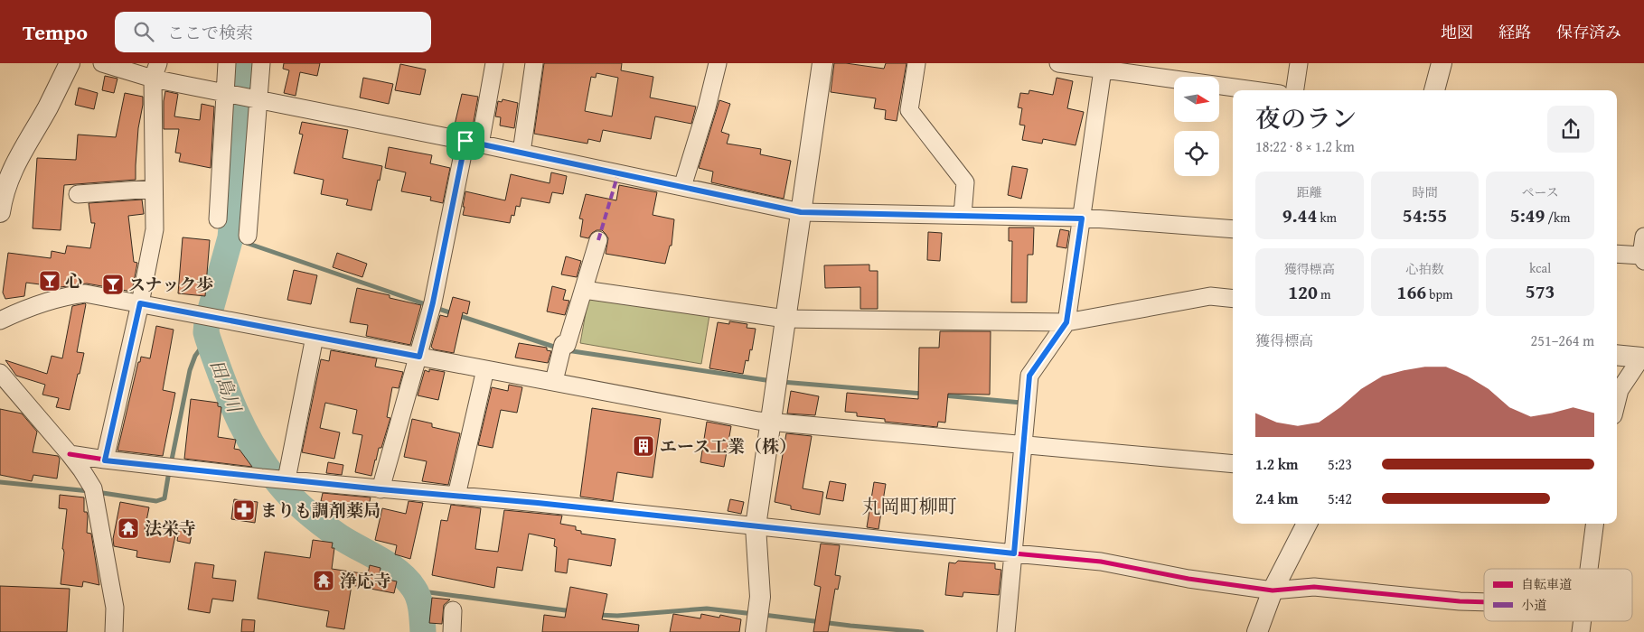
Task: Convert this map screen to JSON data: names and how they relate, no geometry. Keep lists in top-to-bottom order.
{
  "districts": ["丸岡町柳町"],
  "water": ["田島川"],
  "places": {
    "bar": ["心", "スナック歩"],
    "building": ["エース工業（株）"],
    "pharmacy": ["まりも調剤薬局"],
    "temple": ["法栄寺", "浄応寺"]
  },
  "legend": ["自転車道", "小道"],
  "north": "right",
  "page": {
    "header": "Tempo",
    "search": "ここで検索",
    "nav": ["地図", "経路", "保存済み"],
    "heading": ["夜のラン", "18:22 · 8 × 1.2 km"],
    "stats": [
      ["距離", "9.44 km"],
      ["時間", "54:55"],
      ["ペース", "5:49 /km"],
      ["獲得標高", "120 m"],
      ["心拍数", "166 bpm"],
      ["kcal", "573"]
    ],
    "chart": ["獲得標高", "251–264 m"],
    "list": [
      {
        "name": "1.2 km",
        "note": "5:23"
      },
      {
        "name": "2.4 km",
        "note": "5:42"
      }
    ]
  }
}
